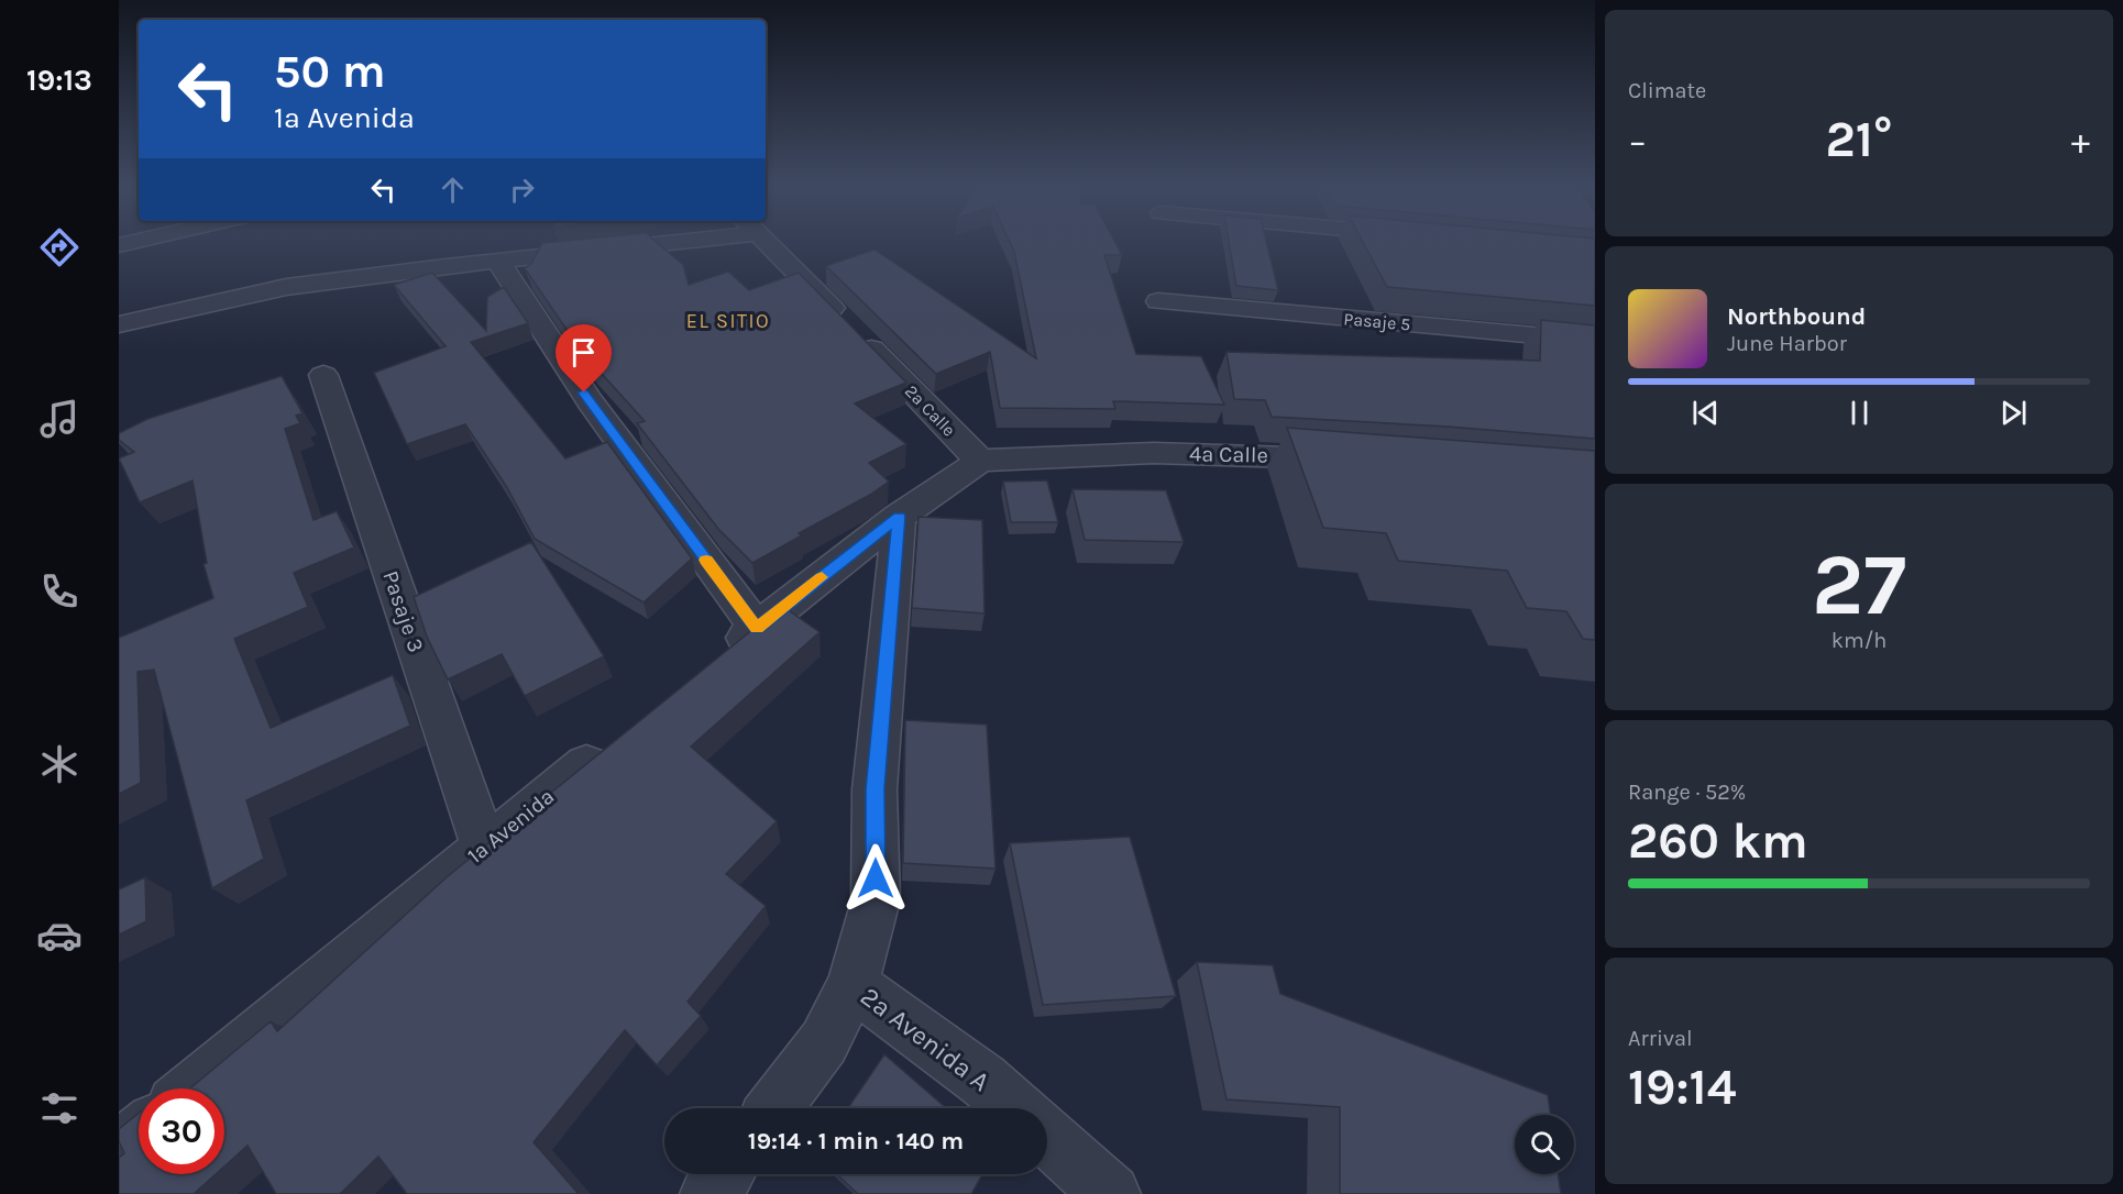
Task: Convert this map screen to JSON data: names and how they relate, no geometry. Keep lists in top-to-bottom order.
{
  "streets": {
    "street": [
      "Pasaje 5",
      "2a Calle",
      "4a Calle",
      "Pasaje 3",
      "1a Avenida",
      "2a Avenida A"
    ]
  },
  "crossings": [
    ["2a Calle", "4a Calle"],
    ["Pasaje 3", "1a Avenida"]
  ],
  "districts": ["EL SITIO"],
  "page": {
    "tabs": "19:13",
    "tile": [
      "Climate",
      ["27", "km/h"],
      ["Range · 52%", "260 km"],
      ["Arrival", "19:14"]
    ],
    "turn": ["50 m", "1a Avenida"],
    "heat": ["−", "21°", "+"],
    "song": ["Northbound", "June Harbor"],
    "limit": "30",
    "trip": "19:14 · 1 min · 140 m"
  }
}
